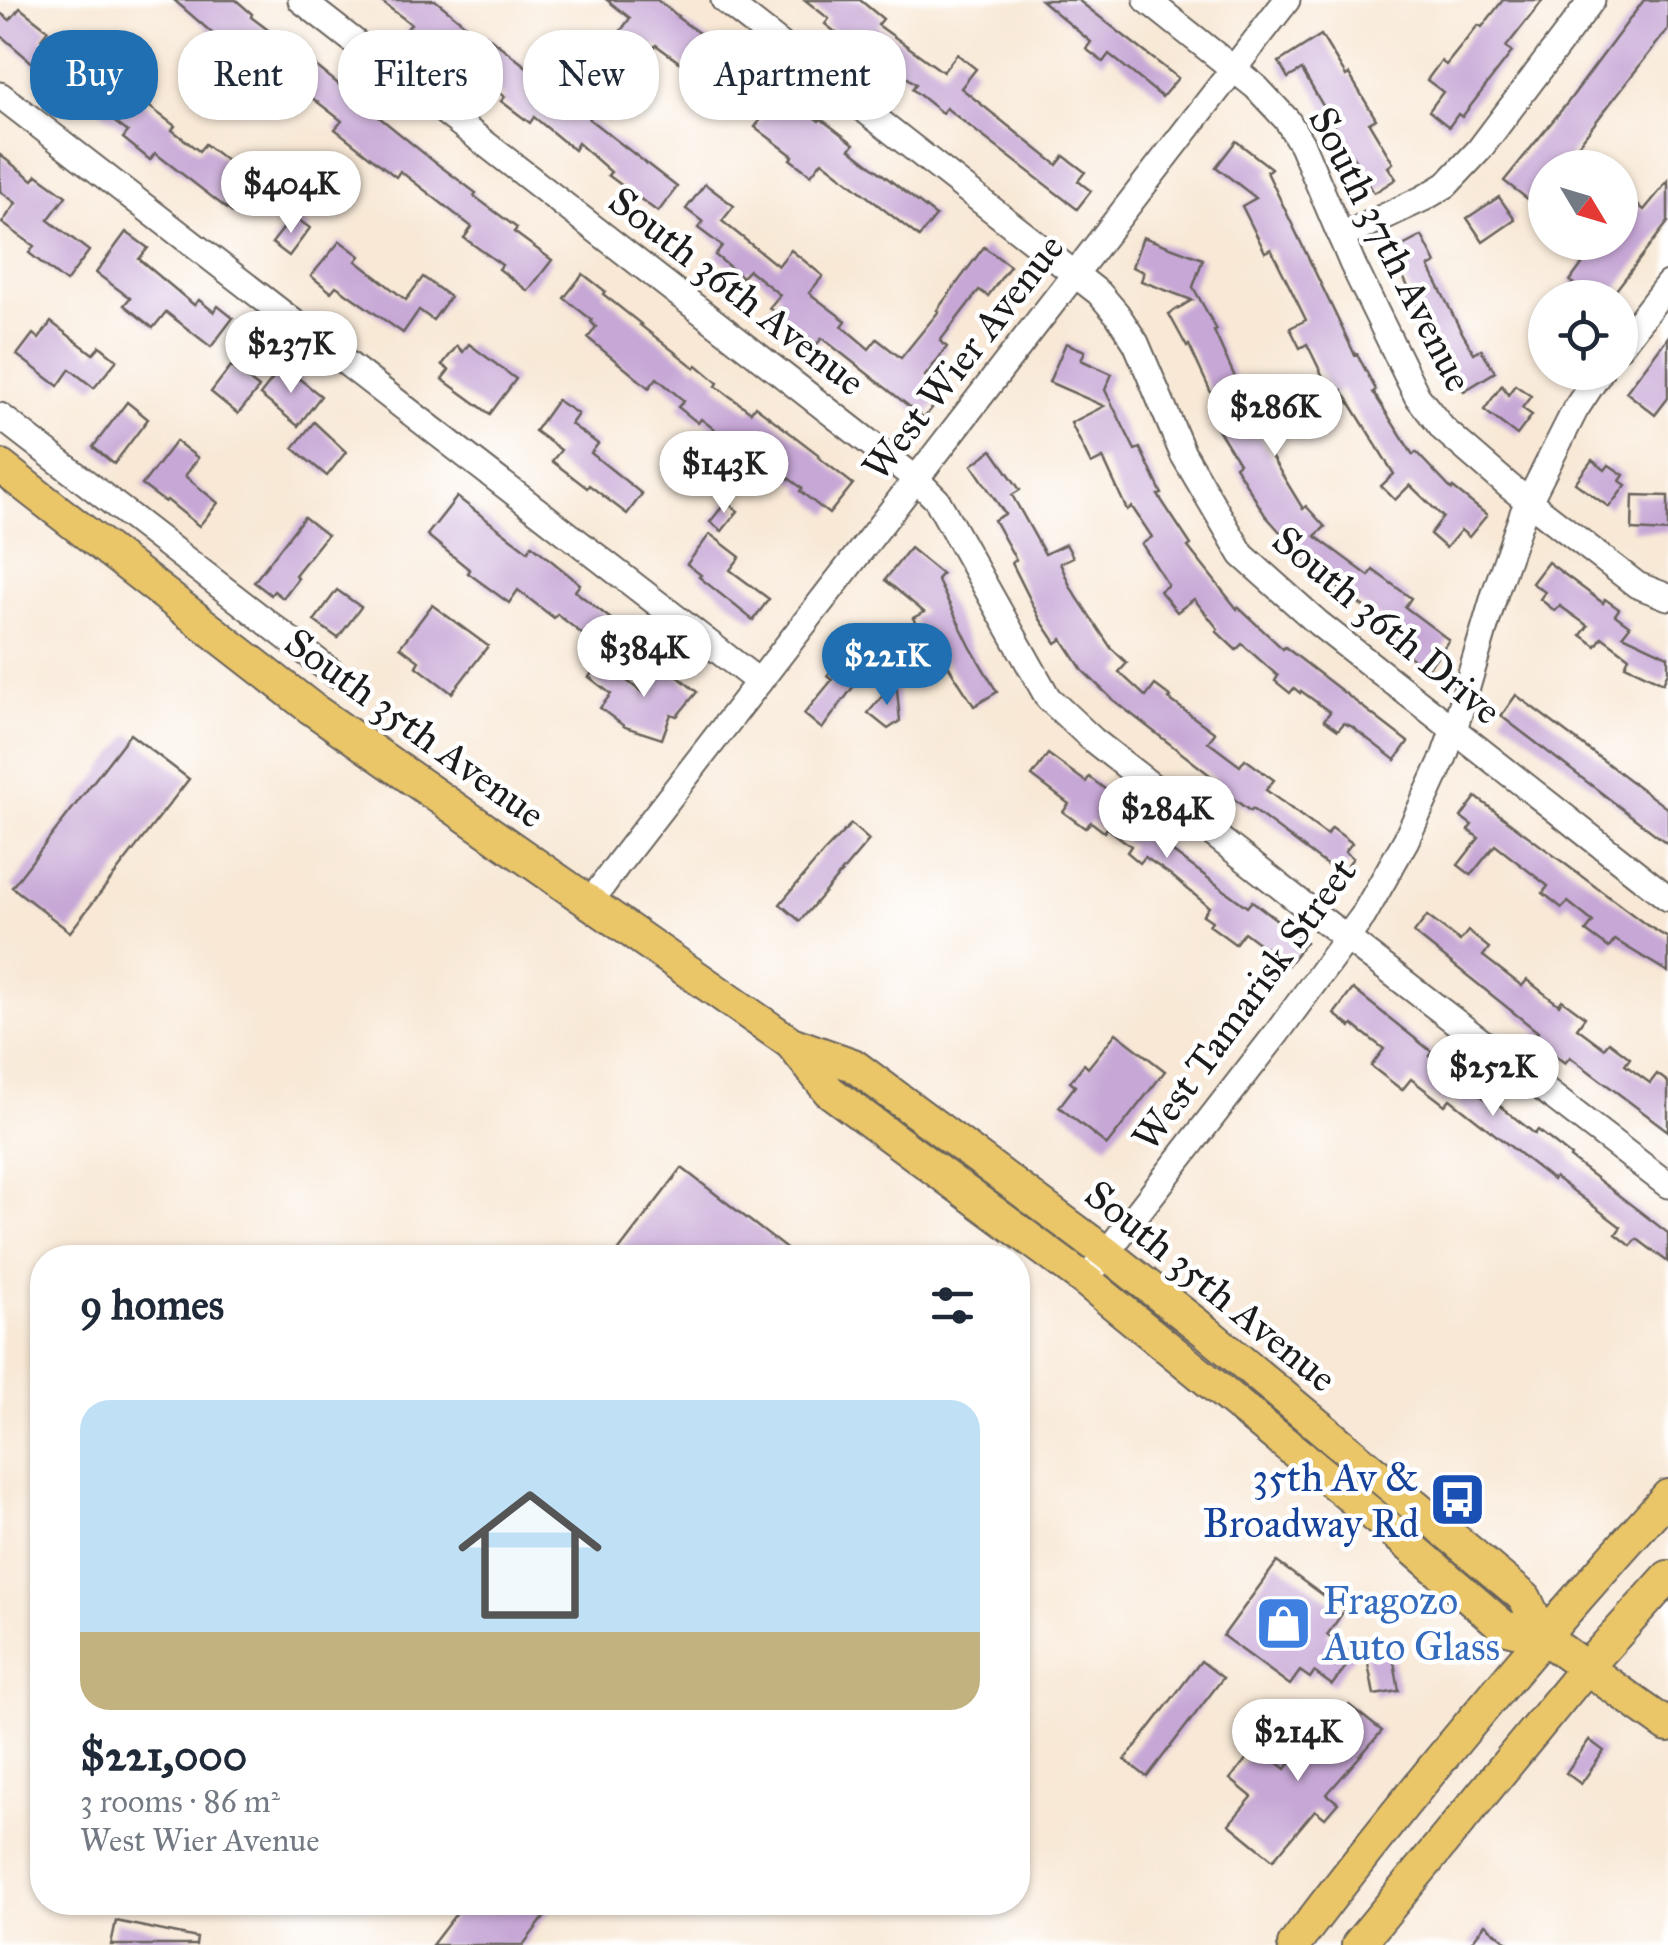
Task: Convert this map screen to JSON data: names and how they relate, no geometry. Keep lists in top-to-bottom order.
{
  "streets": {
    "main road": ["South 35th Avenue"],
    "street": [
      "South 37th Avenue",
      "South 36th Avenue",
      "West Wier Avenue",
      "South 36th Drive",
      "West Tamarisk Street"
    ]
  },
  "crossings": [
    ["South 37th Avenue", "West Wier Avenue"],
    ["South 37th Avenue", "West Tamarisk Street"],
    ["South 36th Avenue", "West Wier Avenue"],
    ["South 36th Avenue", "West Tamarisk Street"],
    ["West Wier Avenue", "South 36th Drive"],
    ["West Wier Avenue", "South 35th Avenue"],
    ["South 36th Drive", "West Tamarisk Street"],
    ["South 35th Avenue", "West Tamarisk Street"]
  ],
  "places": {
    "bus stop": ["35th Av & Broadway Rd"],
    "shop": ["Fragozo Auto Glass"]
  },
  "north": "bottom right",
  "page": {
    "chip": [
      "Buy",
      "Rent",
      "Filters",
      "New",
      "Apartment"
    ],
    "price": [
      "$404K",
      "$237K",
      "$286K",
      "$143K",
      "$384K",
      "$221K",
      "$284K",
      "$252K",
      "$214K"
    ],
    "heading": "9 homes",
    "list": [
      {
        "name": "$221,000",
        "note": "3 rooms · 86 m² · West Wier Avenue"
      }
    ]
  }
}
